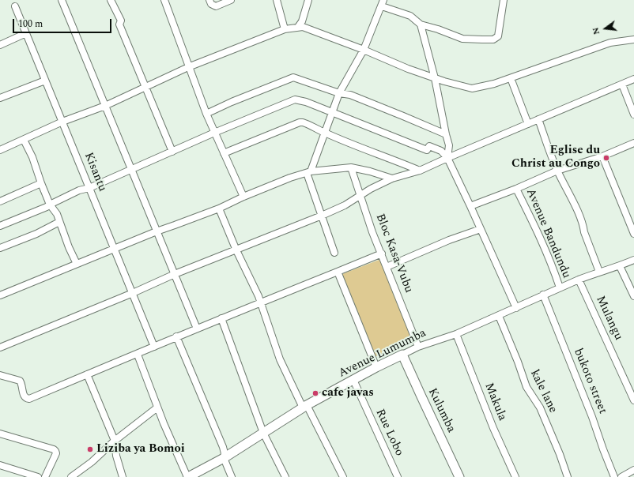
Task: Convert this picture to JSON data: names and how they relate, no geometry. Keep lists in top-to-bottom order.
{
  "streets": {
    "street": [
      "Kisantu",
      "Avenue Bandundu",
      "Bloc Kasa-Vubu",
      "Mulangu",
      "Avenue Lumumba",
      "bukoto street",
      "kale lane",
      "Makula",
      "Kulumba",
      "Rue Lobo"
    ]
  },
  "crossings": [
    ["Avenue Bandundu", "Avenue Lumumba"],
    ["Bloc Kasa-Vubu", "Avenue Lumumba"],
    ["Mulangu", "Avenue Lumumba"],
    ["Avenue Lumumba", "bukoto street"],
    ["Avenue Lumumba", "kale lane"],
    ["Avenue Lumumba", "Makula"],
    ["Avenue Lumumba", "Kulumba"],
    ["Avenue Lumumba", "Rue Lobo"]
  ],
  "places": ["Eglise du Christ au Congo", "cafe javas", "Liziba ya Bomoi"],
  "scale_bar": "100 m",
  "north": "left"
}
